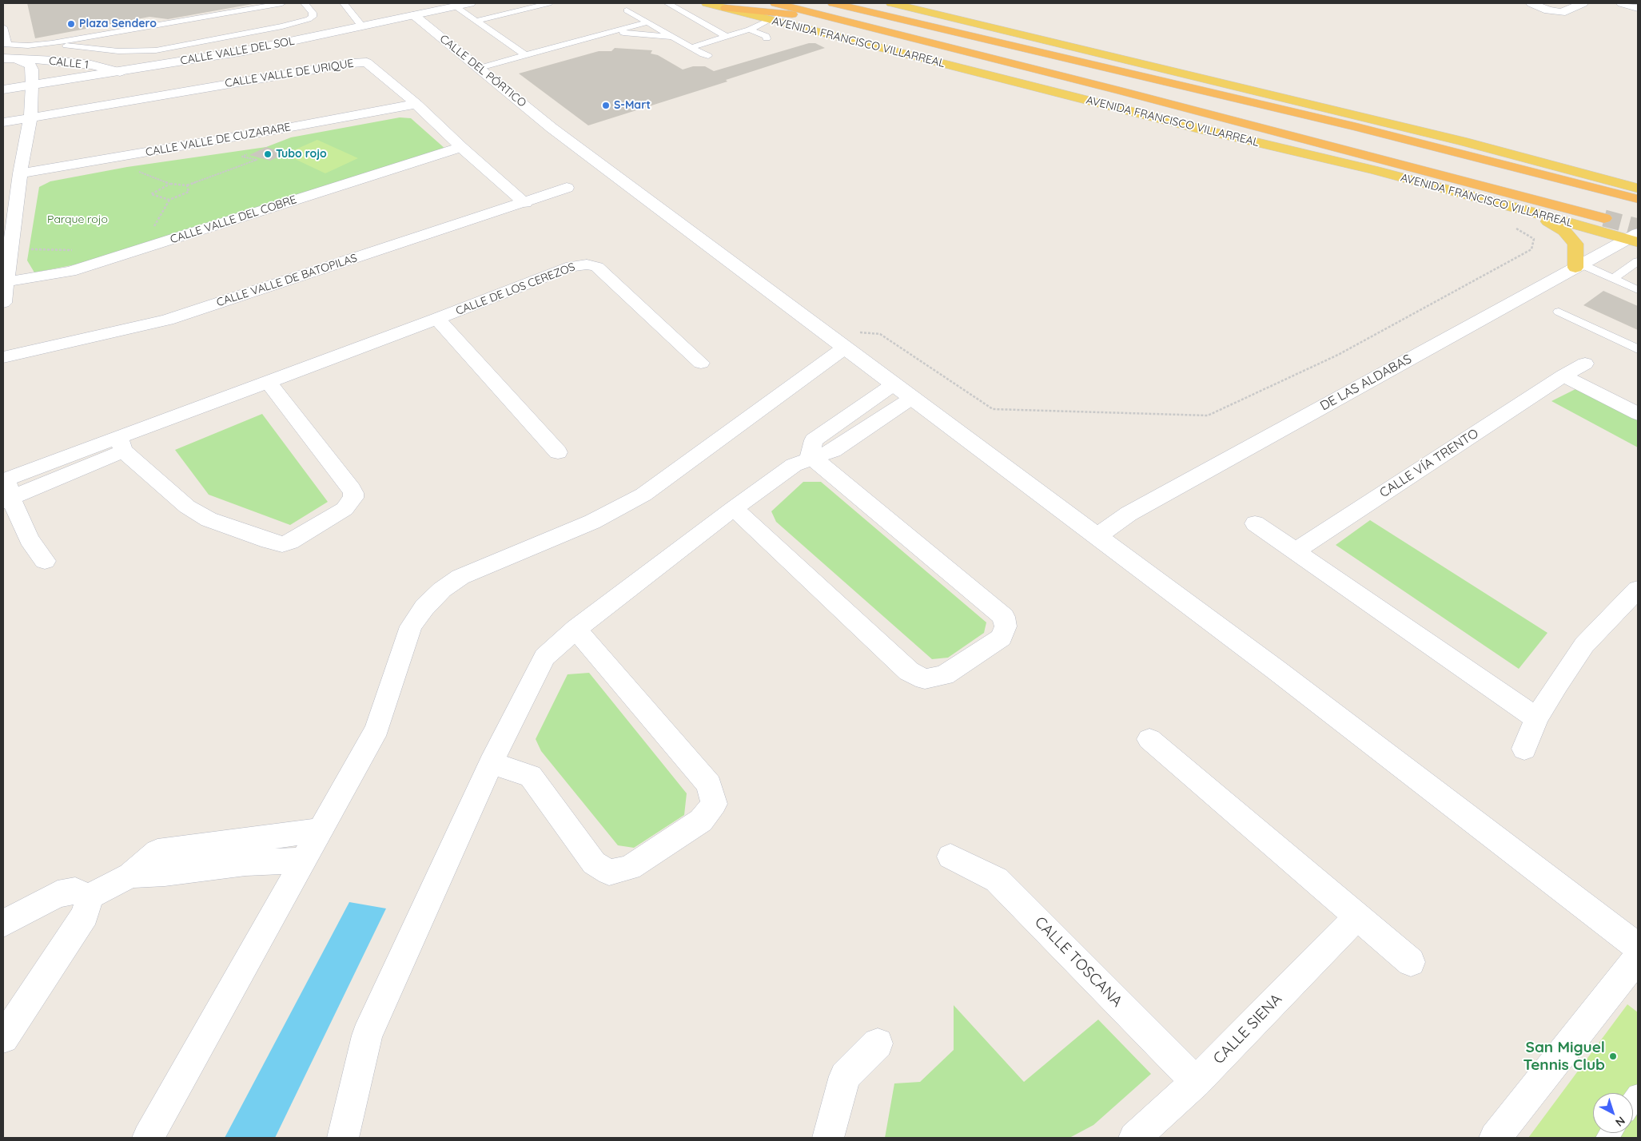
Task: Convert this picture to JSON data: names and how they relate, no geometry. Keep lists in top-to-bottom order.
{
  "streets": {
    "highway": ["AVENIDA FRANCISCO VILLARREAL"],
    "street": [
      "CALLE VALLE DEL SOL",
      "CALLE 1",
      "CALLE DEL PÓRTICO",
      "CALLE VALLE DE URIQUE",
      "CALLE VALLE DE CUZARARE",
      "CALLE VALLE DEL COBRE",
      "CALLE VALLE DE BATOPILAS",
      "CALLE DE LOS CEREZOS",
      "DE LAS ALDABAS",
      "CALLE VÍA TRENTO",
      "CALLE TOSCANA",
      "CALLE SIENA"
    ]
  },
  "crossings": [
    ["AVENIDA FRANCISCO VILLARREAL", "DE LAS ALDABAS"],
    ["CALLE VALLE DEL SOL", "CALLE 1"],
    ["CALLE VALLE DEL SOL", "CALLE DEL PÓRTICO"],
    ["CALLE DEL PÓRTICO", "DE LAS ALDABAS"],
    ["CALLE VALLE DE URIQUE", "CALLE VALLE DE CUZARARE"],
    ["CALLE VALLE DE URIQUE", "CALLE VALLE DEL COBRE"],
    ["CALLE VALLE DE URIQUE", "CALLE VALLE DE BATOPILAS"],
    ["CALLE TOSCANA", "CALLE SIENA"]
  ],
  "parks": ["Parque rojo"],
  "places": [
    "Plaza Sendero",
    "S-Mart",
    "Tubo rojo",
    "San Miguel Tennis Club"
  ],
  "north": "bottom right"
}
